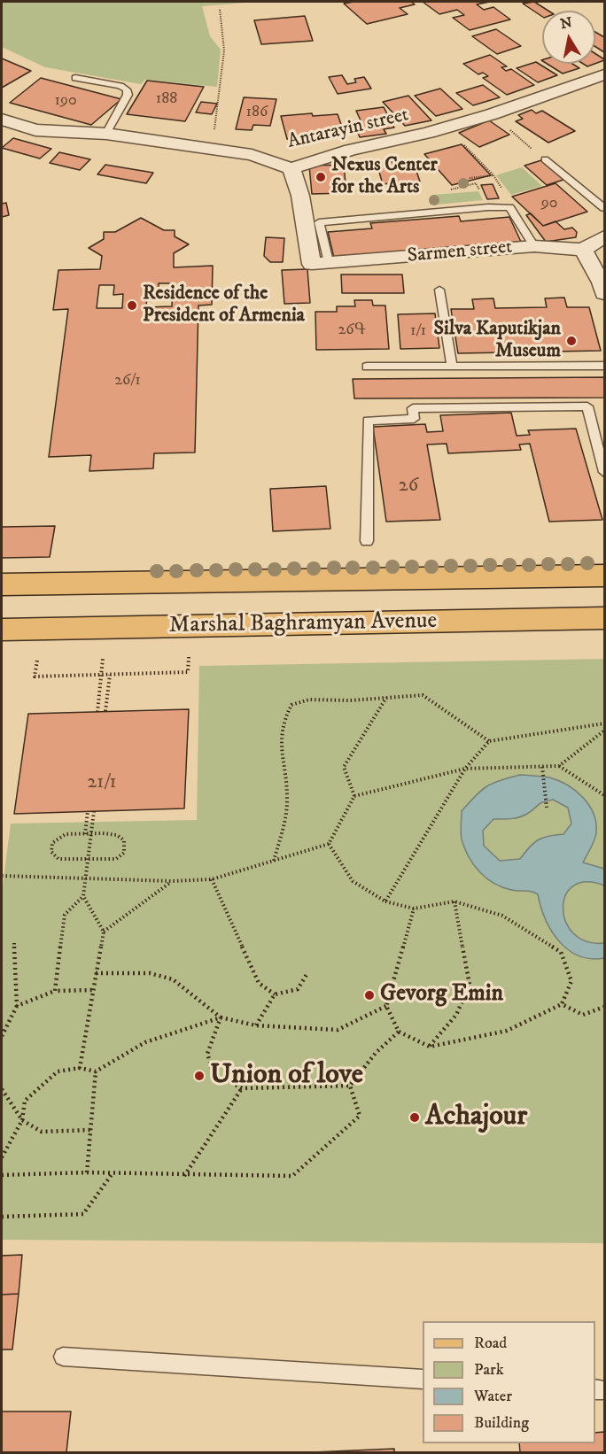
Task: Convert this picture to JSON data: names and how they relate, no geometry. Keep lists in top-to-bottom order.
{
  "streets": {
    "main road": ["Marshal Baghramyan Avenue"],
    "street": ["Antarayin street", "Sarmen street"]
  },
  "places": [
    "Nexus Center for the Arts",
    "Residence of the President of Armenia",
    "Silva Kaputikjan Museum",
    "Gevorg Emin",
    "Union of love",
    "Achajour"
  ],
  "house_numbers": [
    "188",
    "190",
    "186",
    "90",
    "26Գ",
    "1/1",
    "26/1",
    "26",
    "21/1"
  ],
  "legend": [
    "Road",
    "Park",
    "Water",
    "Building"
  ],
  "north": "top"
}
